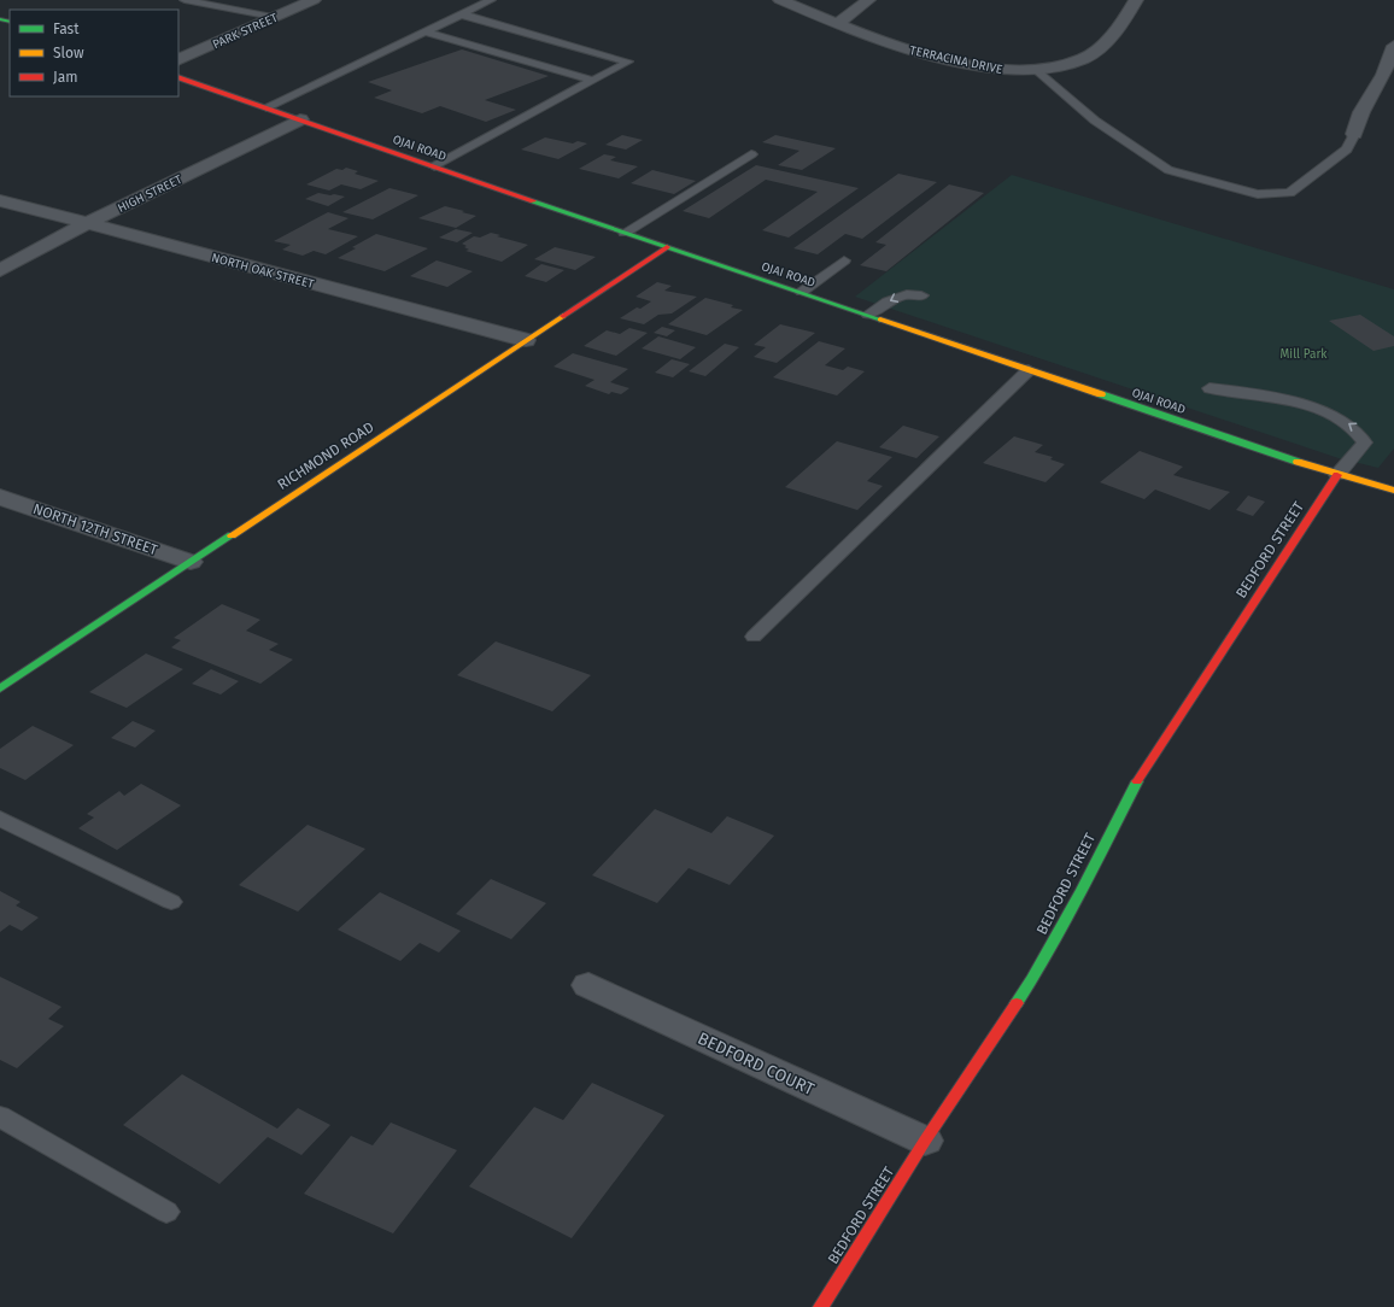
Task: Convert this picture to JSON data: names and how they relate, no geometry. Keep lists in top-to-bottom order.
{
  "streets": {
    "street": [
      "PARK STREET",
      "TERRACINA DRIVE",
      "OJAI ROAD",
      "HIGH STREET",
      "NORTH OAK STREET",
      "RICHMOND ROAD",
      "NORTH 12TH STREET",
      "BEDFORD STREET",
      "BEDFORD COURT"
    ]
  },
  "crossings": [
    ["OJAI ROAD", "HIGH STREET"],
    ["OJAI ROAD", "RICHMOND ROAD"],
    ["OJAI ROAD", "BEDFORD STREET"],
    ["HIGH STREET", "NORTH OAK STREET"],
    ["NORTH OAK STREET", "RICHMOND ROAD"],
    ["RICHMOND ROAD", "NORTH 12TH STREET"],
    ["BEDFORD STREET", "BEDFORD COURT"]
  ],
  "parks": ["Mill Park"],
  "legend": ["Fast", "Slow", "Jam"]
}
